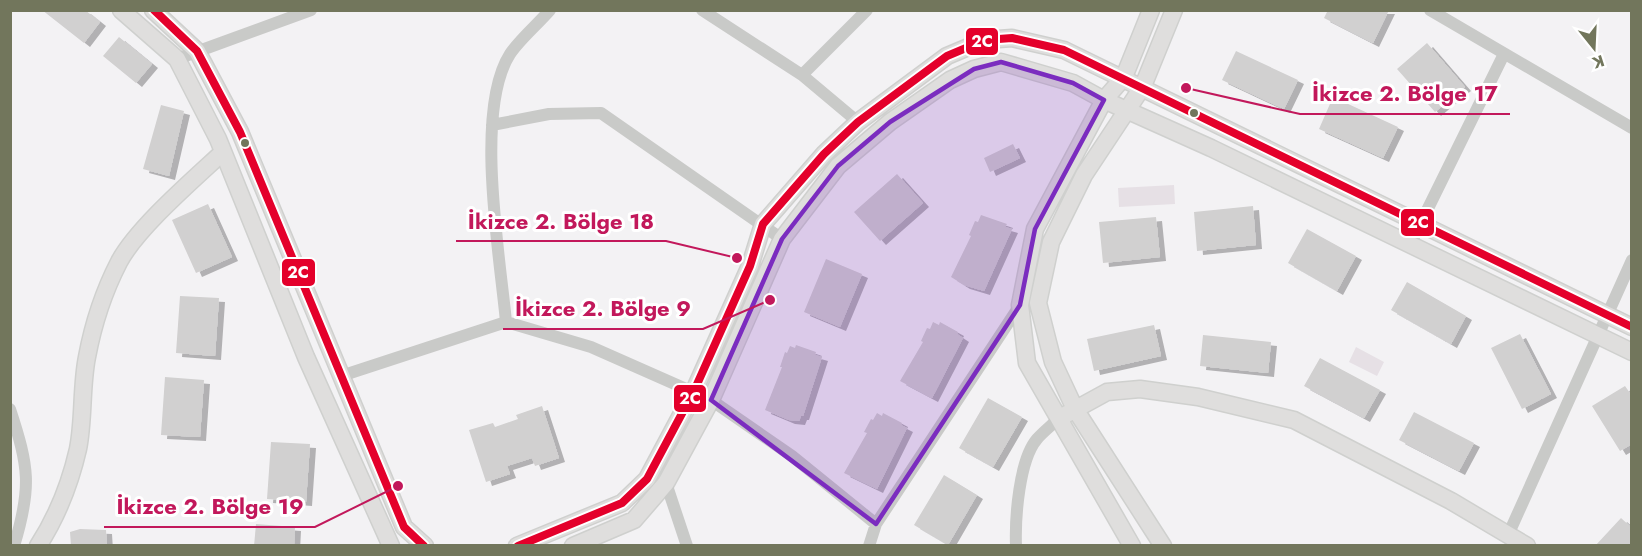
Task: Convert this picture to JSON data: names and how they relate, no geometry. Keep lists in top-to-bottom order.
{
  "places": [
    "İkizce 2. Bölge 17",
    "İkizce 2. Bölge 18",
    "İkizce 2. Bölge 9",
    "İkizce 2. Bölge 19"
  ],
  "lines": ["transit line 2C"],
  "north": "bottom"
}
